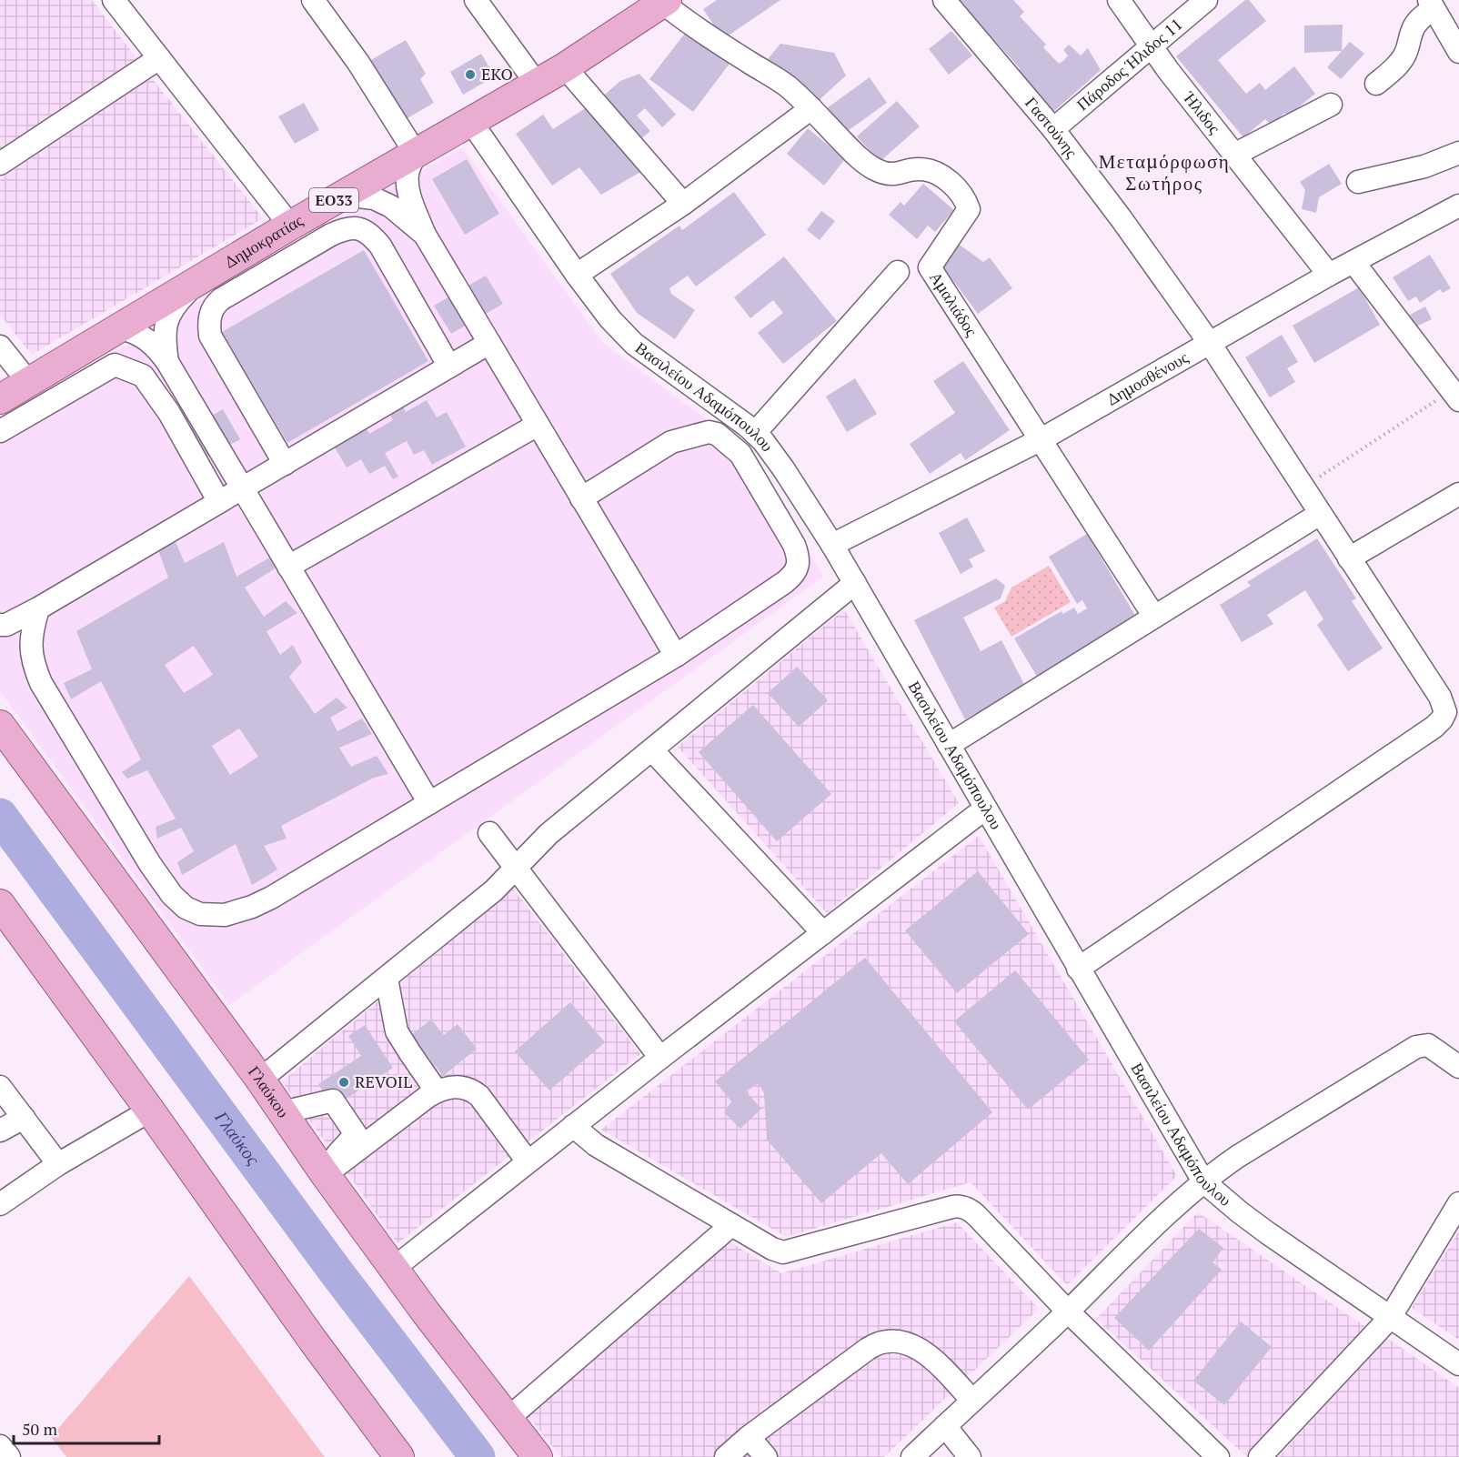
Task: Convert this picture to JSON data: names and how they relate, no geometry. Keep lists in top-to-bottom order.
{
  "streets": {
    "main road": ["ΕΟ33", "Δημοκρατίας", "Γλαύκου"],
    "street": [
      "Πάροδος Ήλιδος 11",
      "Ήλιδος",
      "Γαστούνης",
      "Αμαλιάδος",
      "Δημοσθένους",
      "Βασιλείου Αδαμόπουλου"
    ]
  },
  "crossings": [
    ["Πάροδος Ήλιδος 11", "Ήλιδος"],
    ["Πάροδος Ήλιδος 11", "Γαστούνης"],
    ["Ήλιδος", "Δημοσθένους"],
    ["Γαστούνης", "Δημοσθένους"],
    ["Γαστούνης", "Βασιλείου Αδαμόπουλου"],
    ["Δημοκρατίας", "Αμαλιάδος"],
    ["Δημοκρατίας", "Βασιλείου Αδαμόπουλου"],
    ["Αμαλιάδος", "Δημοσθένους"],
    ["Δημοσθένους", "Βασιλείου Αδαμόπουλου"]
  ],
  "districts": ["Μεταμόρφωση Σωτήρος"],
  "water": ["Γλαύκος"],
  "places": ["EKO", "REVOIL"],
  "scale_bar": "50 m"
}
